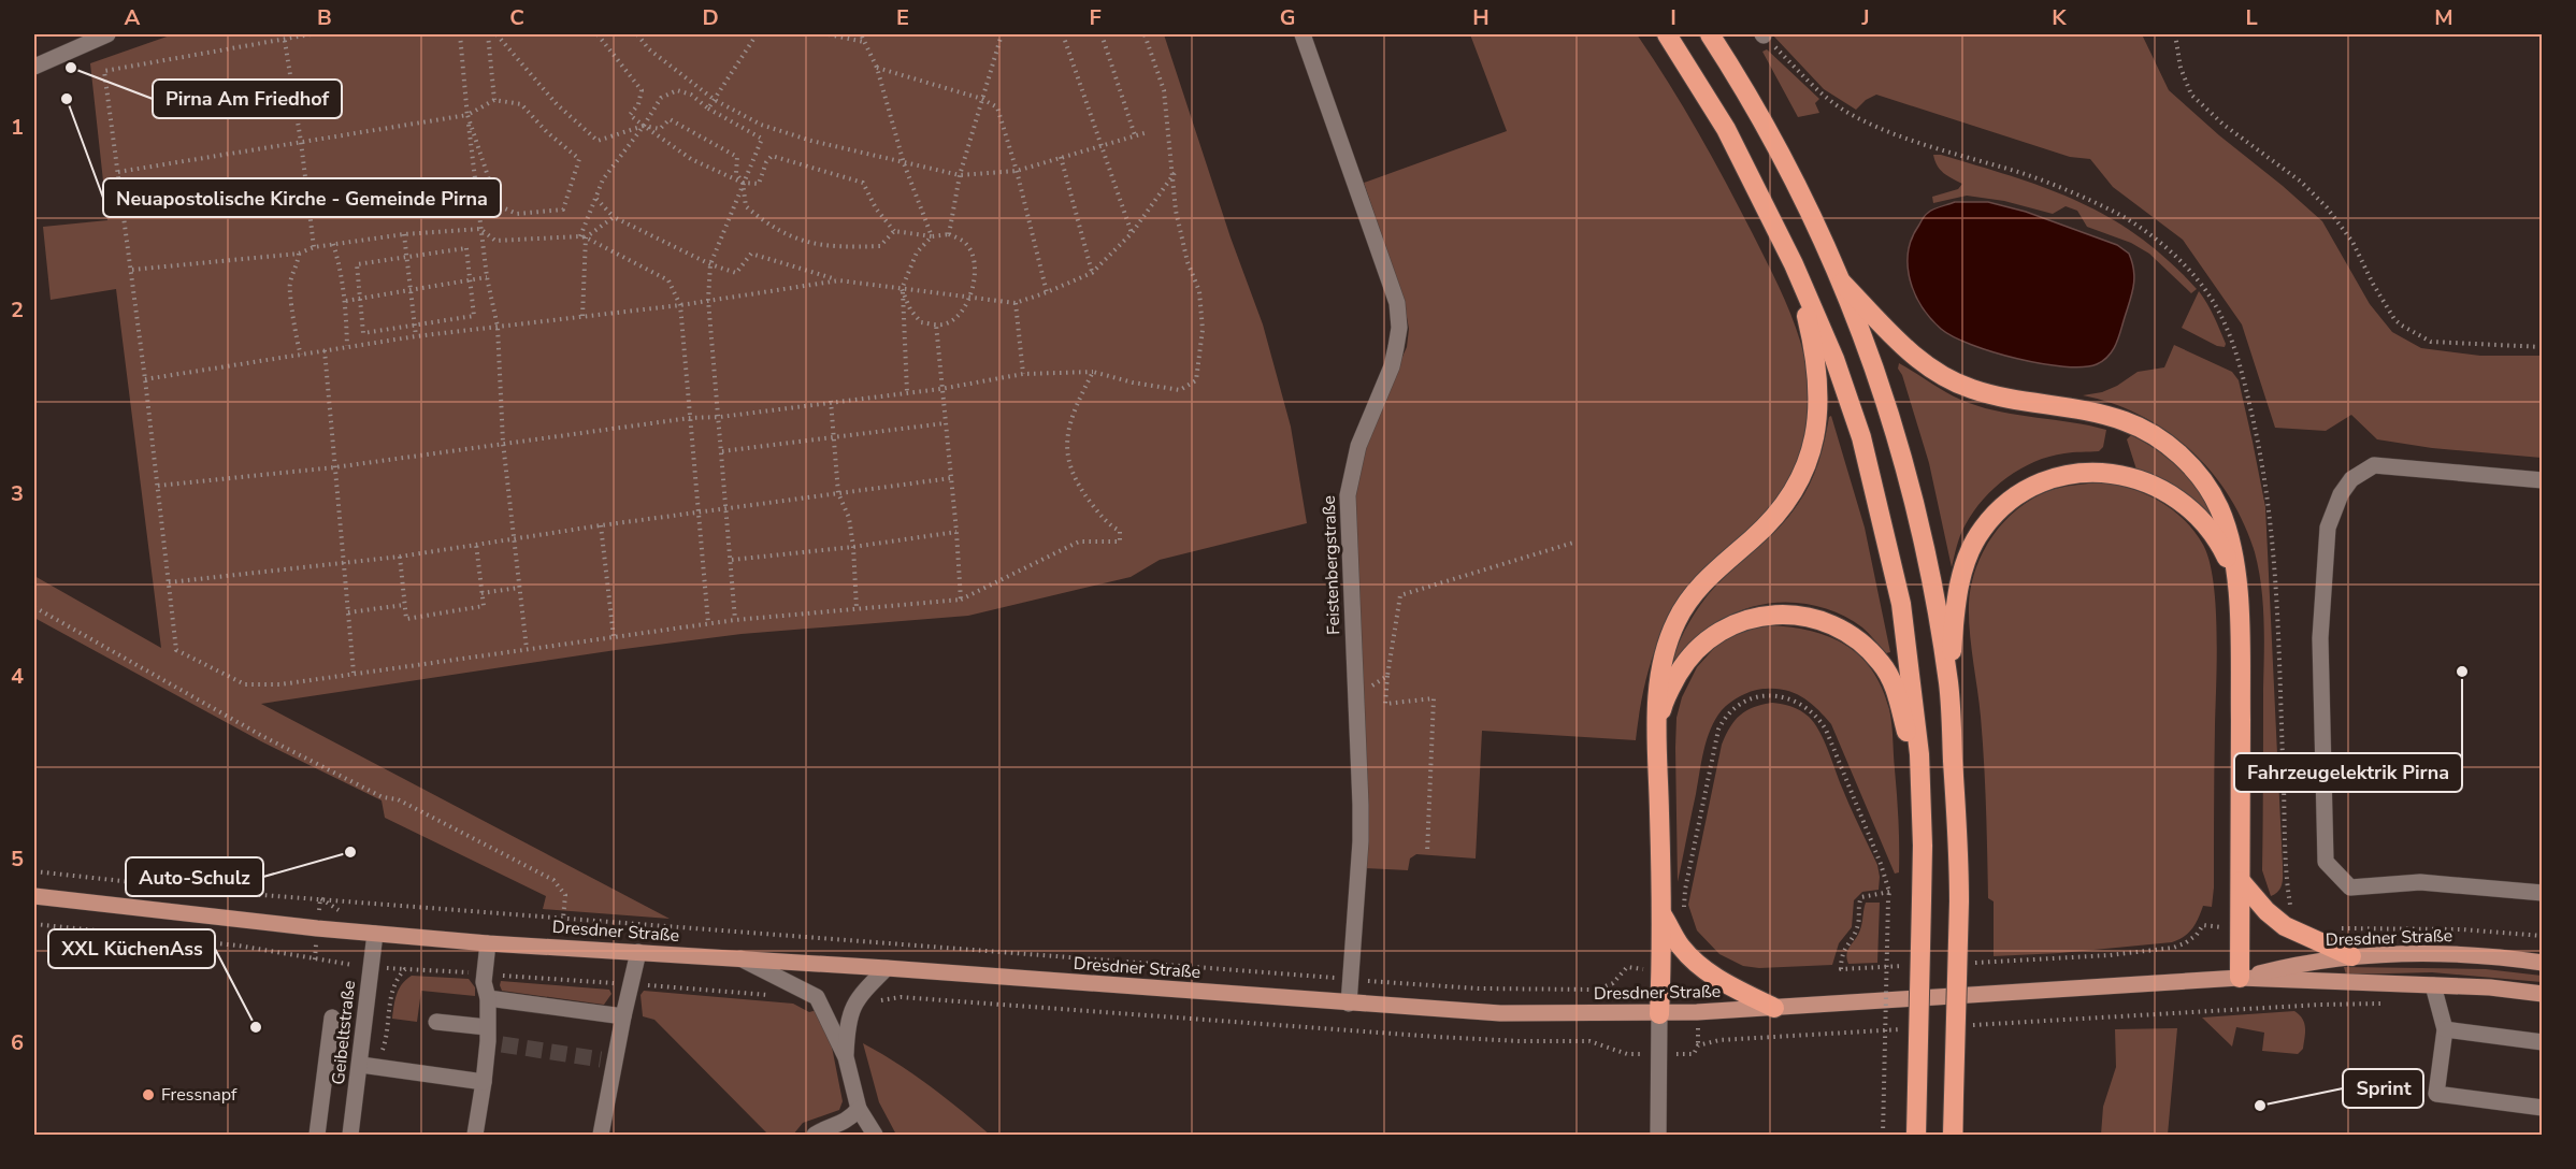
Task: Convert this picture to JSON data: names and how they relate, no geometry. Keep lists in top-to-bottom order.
{
  "streets": {
    "main road": ["Dresdner Straße"],
    "street": ["Feistenbergstraße", "Geibeltstraße"]
  },
  "crossings": [
    ["Feistenbergstraße", "Dresdner Straße"],
    ["Dresdner Straße", "Geibeltstraße"]
  ],
  "places": [
    "Pirna Am Friedhof",
    "Neuapostolische Kirche - Gemeinde Pirna",
    "Fahrzeugelektrik Pirna",
    "Auto-Schulz",
    "XXL KüchenAss",
    "Fressnapf",
    "Sprint"
  ],
  "grid": {
    "columns": [
      "A",
      "B",
      "C",
      "D",
      "E",
      "F",
      "G",
      "H",
      "I",
      "J",
      "K",
      "L",
      "M"
    ],
    "rows": [
      "1",
      "2",
      "3",
      "4",
      "5",
      "6"
    ]
  }
}
